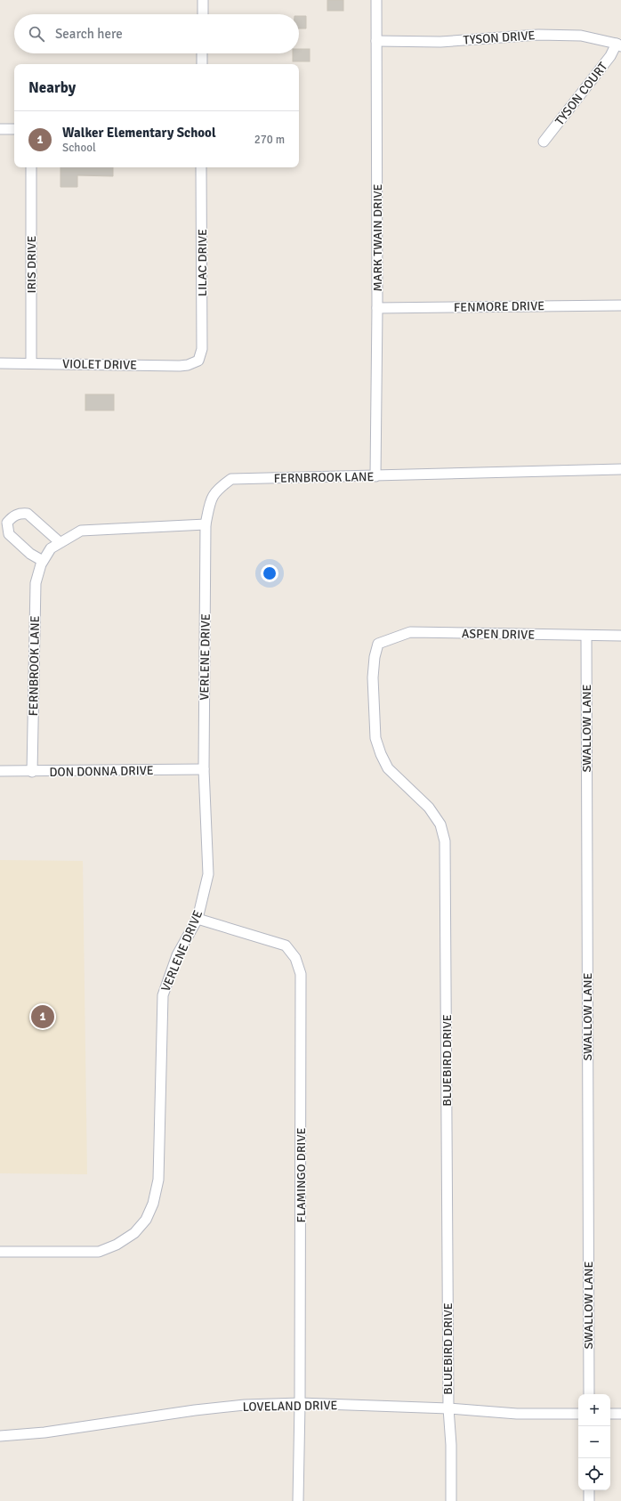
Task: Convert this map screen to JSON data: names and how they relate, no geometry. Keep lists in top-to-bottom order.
{
  "streets": {
    "street": [
      "TYSON DRIVE",
      "TYSON COURT",
      "MARK TWAIN DRIVE",
      "LILAC DRIVE",
      "IRIS DRIVE",
      "FENMORE DRIVE",
      "VIOLET DRIVE",
      "FERNBROOK LANE",
      "ASPEN DRIVE",
      "VERLENE DRIVE",
      "SWALLOW LANE",
      "DON DONNA DRIVE",
      "BLUEBIRD DRIVE",
      "FLAMINGO DRIVE",
      "LOVELAND DRIVE"
    ]
  },
  "crossings": [
    ["TYSON DRIVE", "TYSON COURT"],
    ["TYSON DRIVE", "MARK TWAIN DRIVE"],
    ["MARK TWAIN DRIVE", "FENMORE DRIVE"],
    ["MARK TWAIN DRIVE", "FERNBROOK LANE"],
    ["LILAC DRIVE", "VIOLET DRIVE"],
    ["IRIS DRIVE", "VIOLET DRIVE"],
    ["FERNBROOK LANE", "VERLENE DRIVE"],
    ["FERNBROOK LANE", "DON DONNA DRIVE"],
    ["ASPEN DRIVE", "SWALLOW LANE"],
    ["ASPEN DRIVE", "BLUEBIRD DRIVE"],
    ["VERLENE DRIVE", "DON DONNA DRIVE"],
    ["VERLENE DRIVE", "FLAMINGO DRIVE"],
    ["BLUEBIRD DRIVE", "LOVELAND DRIVE"],
    ["FLAMINGO DRIVE", "LOVELAND DRIVE"]
  ],
  "page": {
    "search": "Search here",
    "heading": "Nearby",
    "list": [
      {
        "mark": "1",
        "name": "Walker Elementary School",
        "note": "School",
        "value": "270 m"
      }
    ],
    "pins": "1",
    "map_buttons": ["+", "−"]
  }
}
